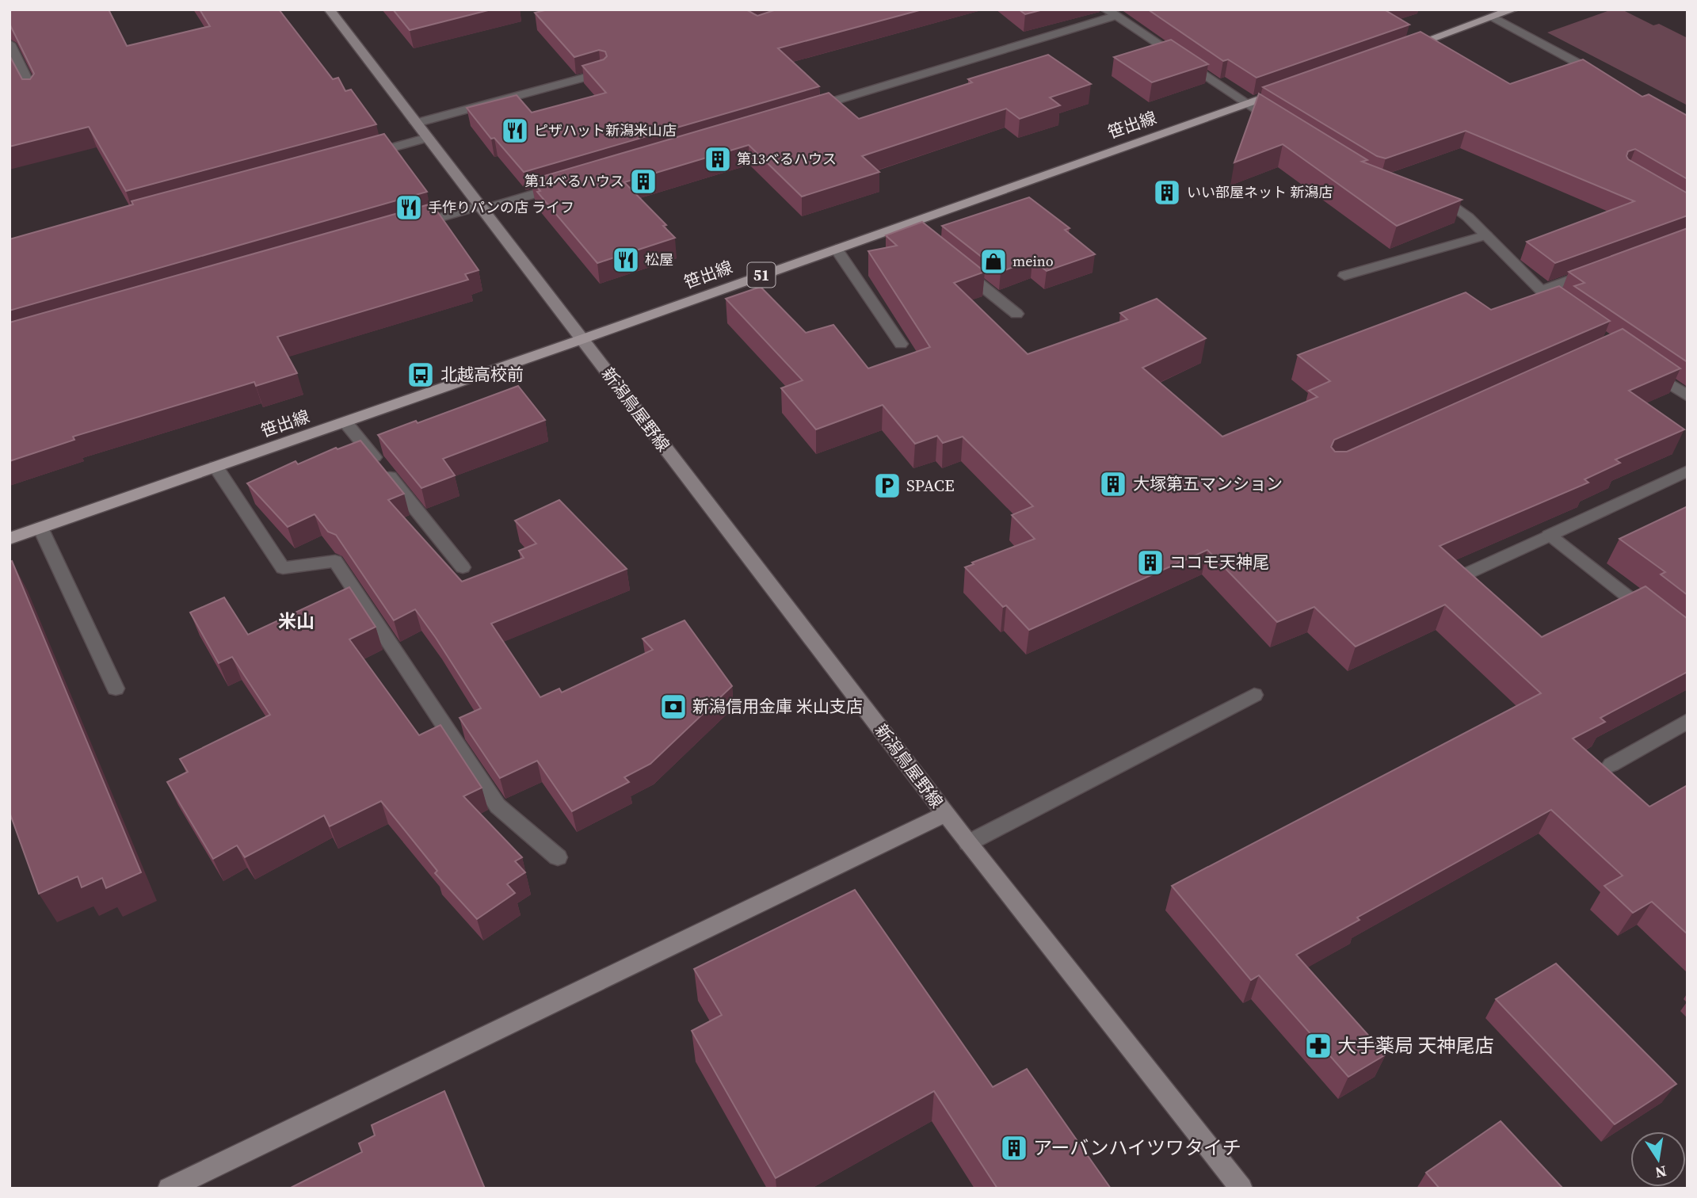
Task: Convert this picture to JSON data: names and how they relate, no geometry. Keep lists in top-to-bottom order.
{
  "streets": {
    "main road": ["笹出線", "51"],
    "street": ["新潟鳥屋野線"]
  },
  "crossings": [
    ["笹出線", "新潟鳥屋野線"]
  ],
  "districts": ["米山"],
  "places": {
    "restaurant": ["ピザハット新潟米山店", "手作りパンの店 ライフ", "松屋"],
    "building": [
      "第13べるハウス",
      "第14べるハウス",
      "いい部屋ネット 新潟店",
      "大塚第五マンション",
      "ココモ天神尾",
      "アーバンハイツワタイチ"
    ],
    "shop": ["meino"],
    "bus stop": ["北越高校前"],
    "parking": ["SPACE"],
    "bank": ["新潟信用金庫 米山支店"],
    "pharmacy": ["大手薬局 天神尾店"]
  },
  "north": "bottom"
}
